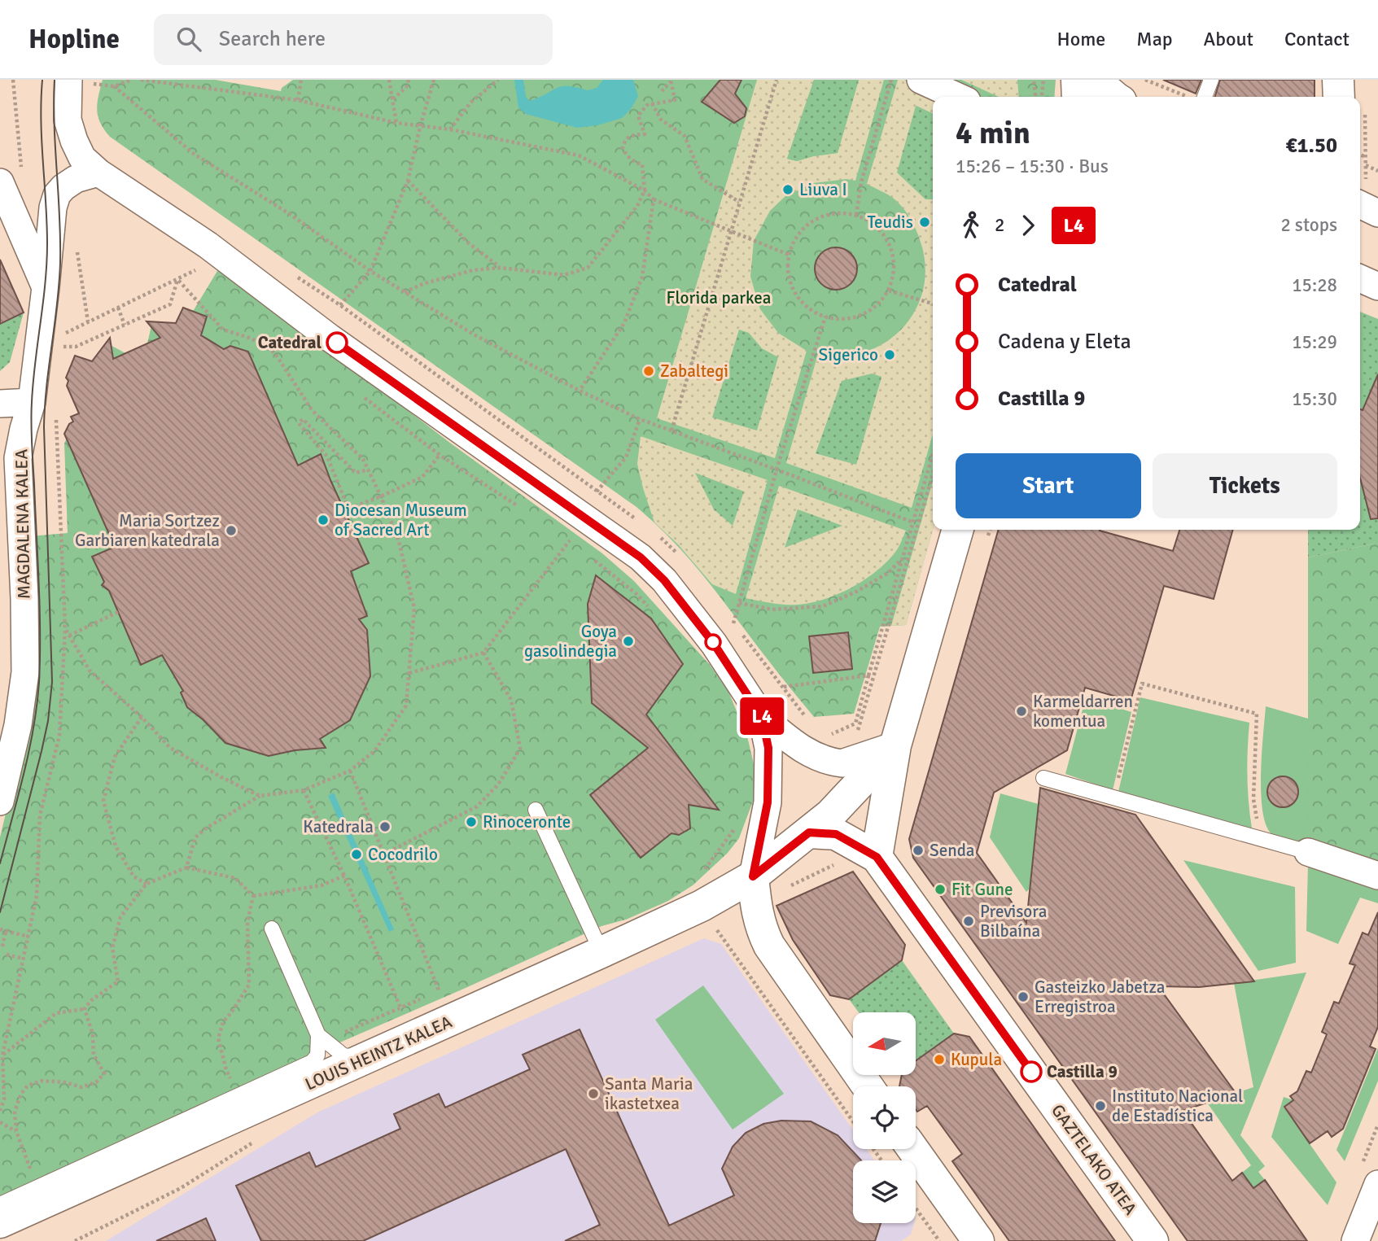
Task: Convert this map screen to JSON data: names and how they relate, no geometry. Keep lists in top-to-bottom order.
{
  "streets": {
    "main road": ["LOUIS HEINTZ KALEA", "GAZTELAKO ATEA"],
    "street": ["MAGDALENA KALEA"]
  },
  "crossings": [
    ["LOUIS HEINTZ KALEA", "GAZTELAKO ATEA"]
  ],
  "parks": ["Florida parkea"],
  "places": [
    "Liuva I",
    "Teudis",
    "Catedral",
    "Sigerico",
    "Zabaltegi",
    "Diocesan Museum of Sacred Art",
    "Maria Sortzez Garbiaren katedrala",
    "Goya gasolindegia",
    "Karmeldarren komentua",
    "Rinoceronte",
    "Katedrala",
    "Senda",
    "Cocodrilo",
    "Fit Gune",
    "Previsora Bilbaína",
    "Gasteizko Jabetza Erregistroa",
    "Kupula",
    "Castilla 9",
    "Santa Maria ikastetxea",
    "Instituto Nacional de Estadística"
  ],
  "lines": ["bus line L4"],
  "north": "left",
  "page": {
    "header": "Hopline",
    "search": "Search here",
    "nav": [
      "Home",
      "Map",
      "About",
      "Contact"
    ],
    "on_map": "L4",
    "heading": ["4 min", "15:26 – 15:30 · Bus", "€1.50"],
    "legs": ["2", "L4", "2 stops"],
    "list": [
      {
        "name": "Catedral",
        "value": "15:28"
      },
      {
        "name": "Cadena y Eleta",
        "value": "15:29"
      },
      {
        "name": "Castilla 9",
        "value": "15:30"
      }
    ],
    "buttons": ["Start", "Tickets"]
  }
}
